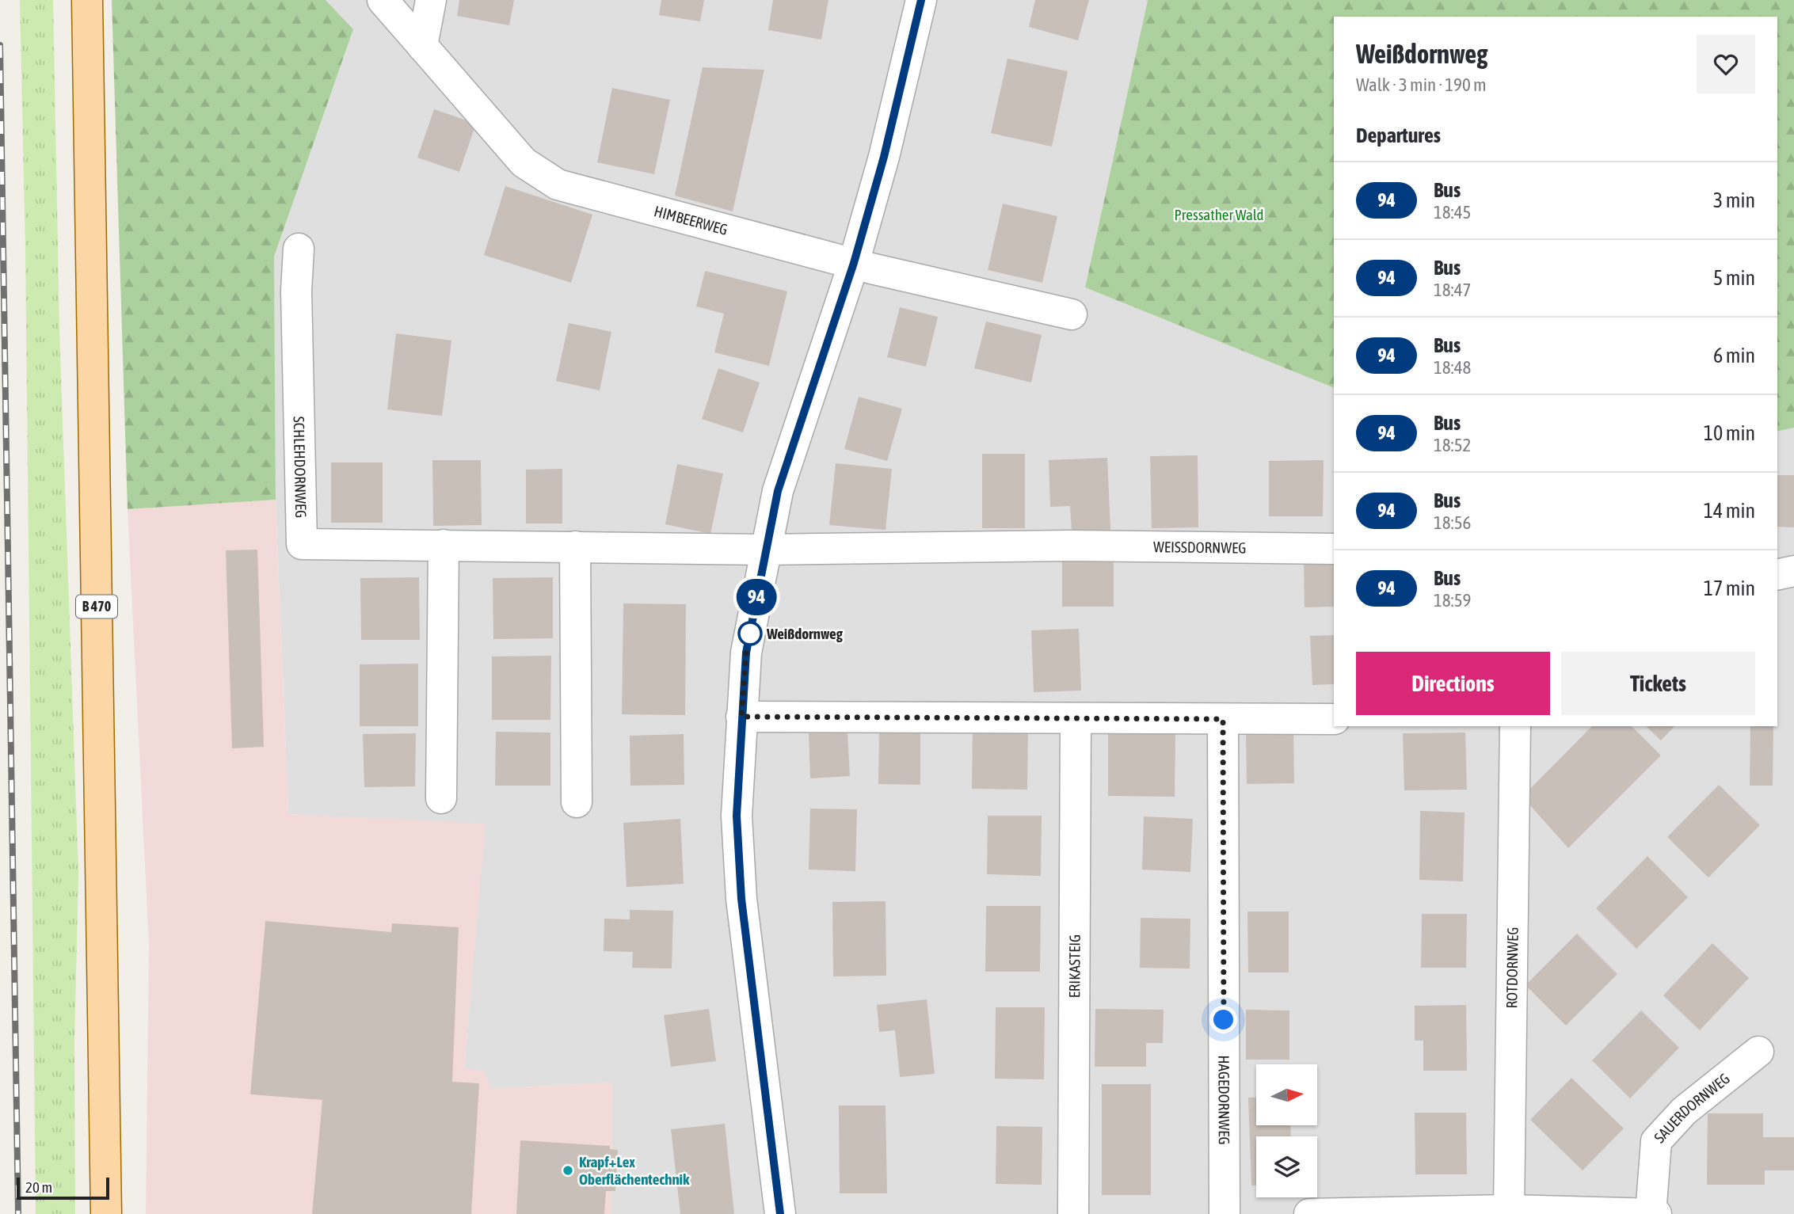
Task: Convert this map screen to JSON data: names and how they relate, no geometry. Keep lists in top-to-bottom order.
{
  "streets": {
    "main road": ["B 470"],
    "street": [
      "HIMBEERWEG",
      "SCHLEHDORNWEG",
      "WEISSDORNWEG",
      "ERIKASTEIG",
      "ROTDORNWEG",
      "HAGEDORNWEG",
      "SAUERDORNWEG"
    ]
  },
  "crossings": [
    ["SCHLEHDORNWEG", "WEISSDORNWEG"]
  ],
  "parks": ["Pressather Wald"],
  "places": ["Weißdornweg", "Krapf+Lex Oberflächentechnik"],
  "lines": ["bus line 94"],
  "scale_bar": "20 m",
  "north": "right",
  "page": {
    "on_map": "94",
    "heading": [
      ["Weißdornweg", "Walk · 3 min · 190 m"],
      "Departures"
    ],
    "list": [
      {
        "mark": "94",
        "name": "Bus",
        "note": "18:45",
        "value": "3 min"
      },
      {
        "mark": "94",
        "name": "Bus",
        "note": "18:47",
        "value": "5 min"
      },
      {
        "mark": "94",
        "name": "Bus",
        "note": "18:48",
        "value": "6 min"
      },
      {
        "mark": "94",
        "name": "Bus",
        "note": "18:52",
        "value": "10 min"
      },
      {
        "mark": "94",
        "name": "Bus",
        "note": "18:56",
        "value": "14 min"
      },
      {
        "mark": "94",
        "name": "Bus",
        "note": "18:59",
        "value": "17 min"
      }
    ],
    "buttons": ["Directions", "Tickets"],
    "scale": "20 m"
  }
}
